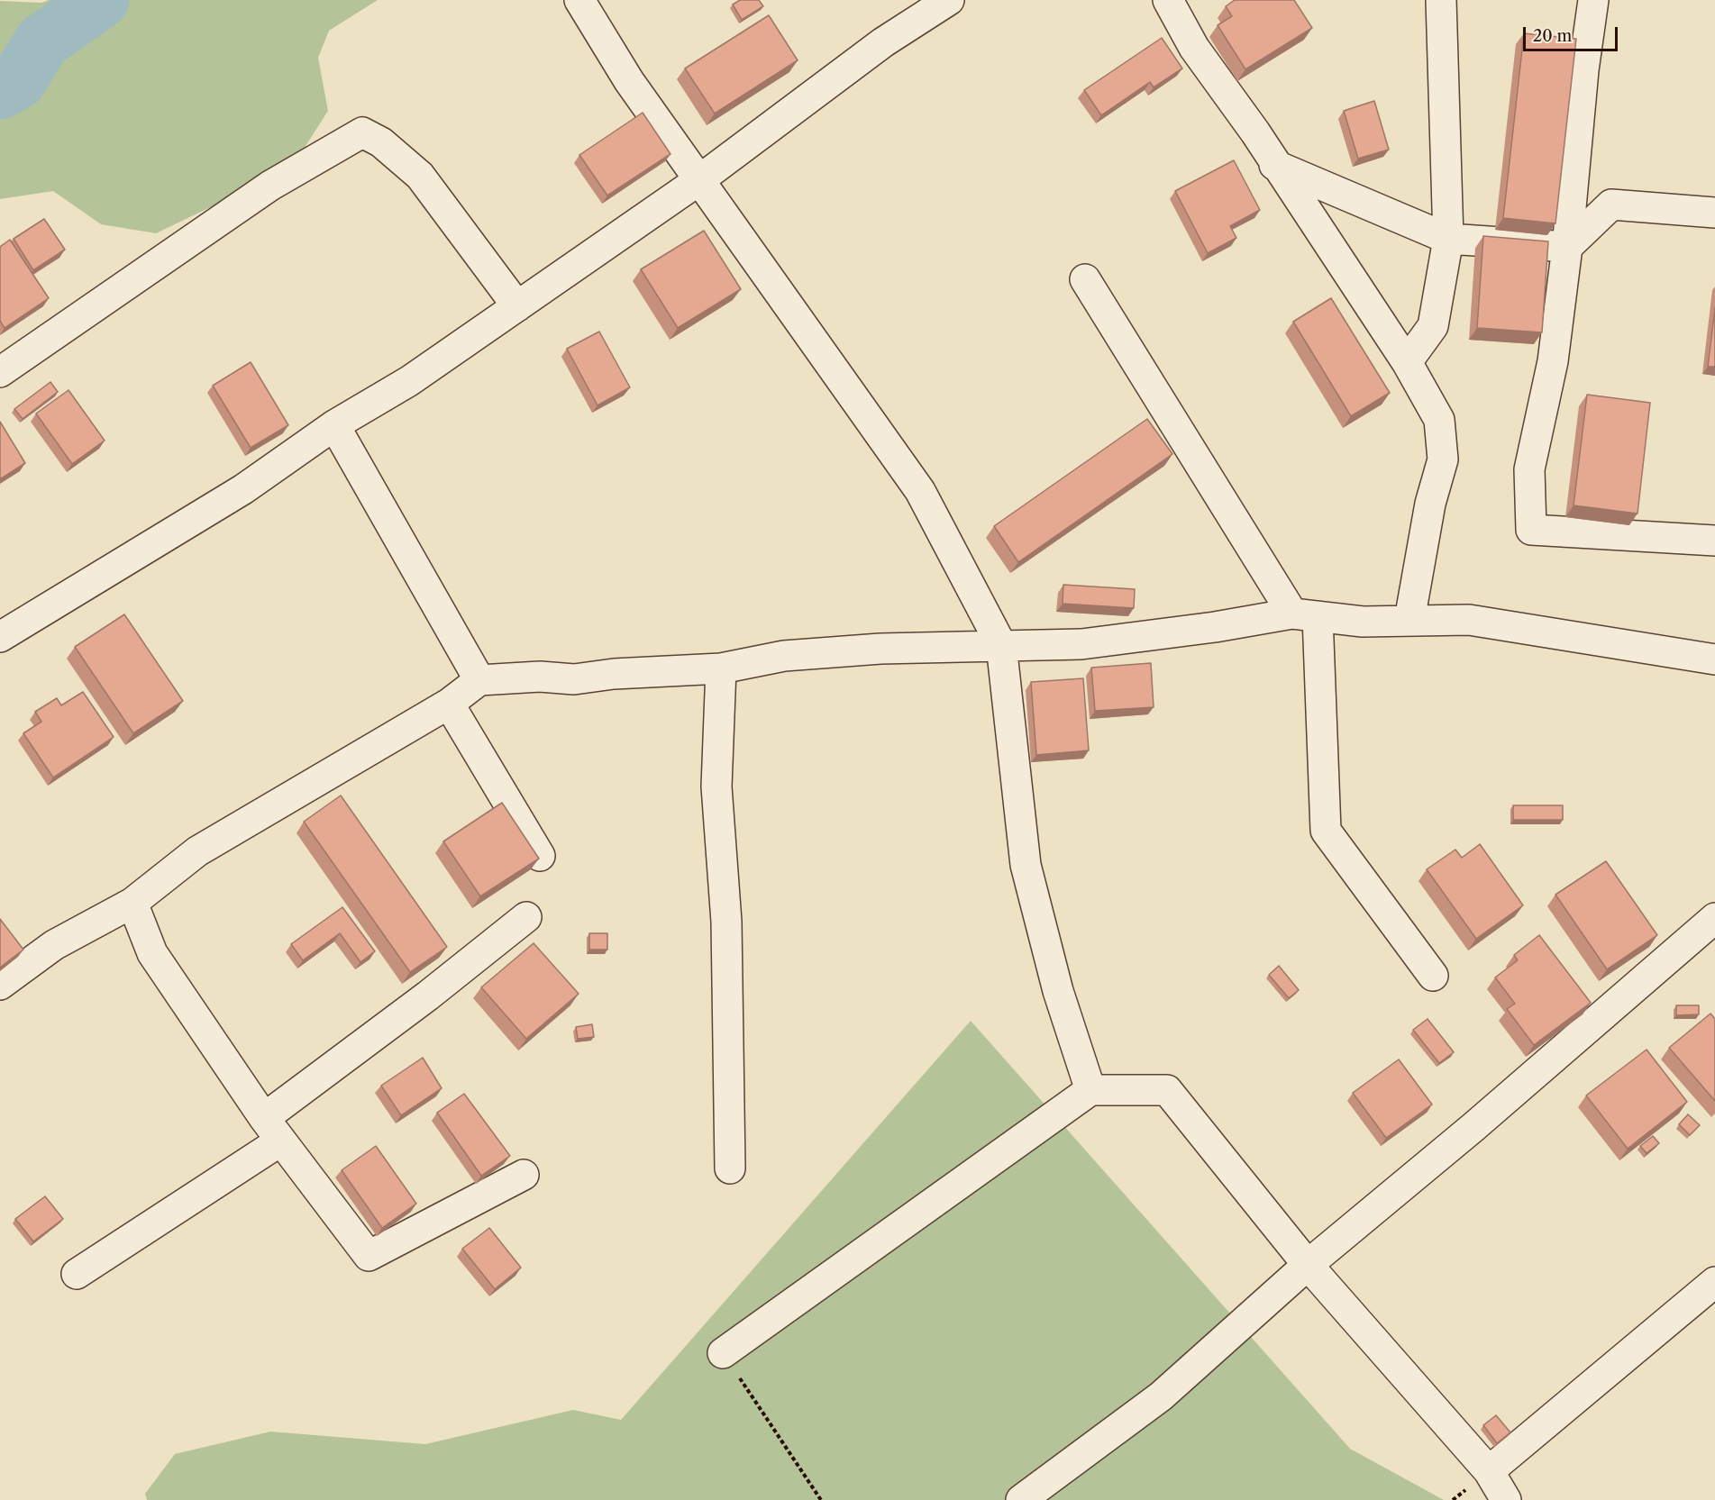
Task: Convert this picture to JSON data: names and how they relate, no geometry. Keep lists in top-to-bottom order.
{
  "scale_bar": "20 m"
}
